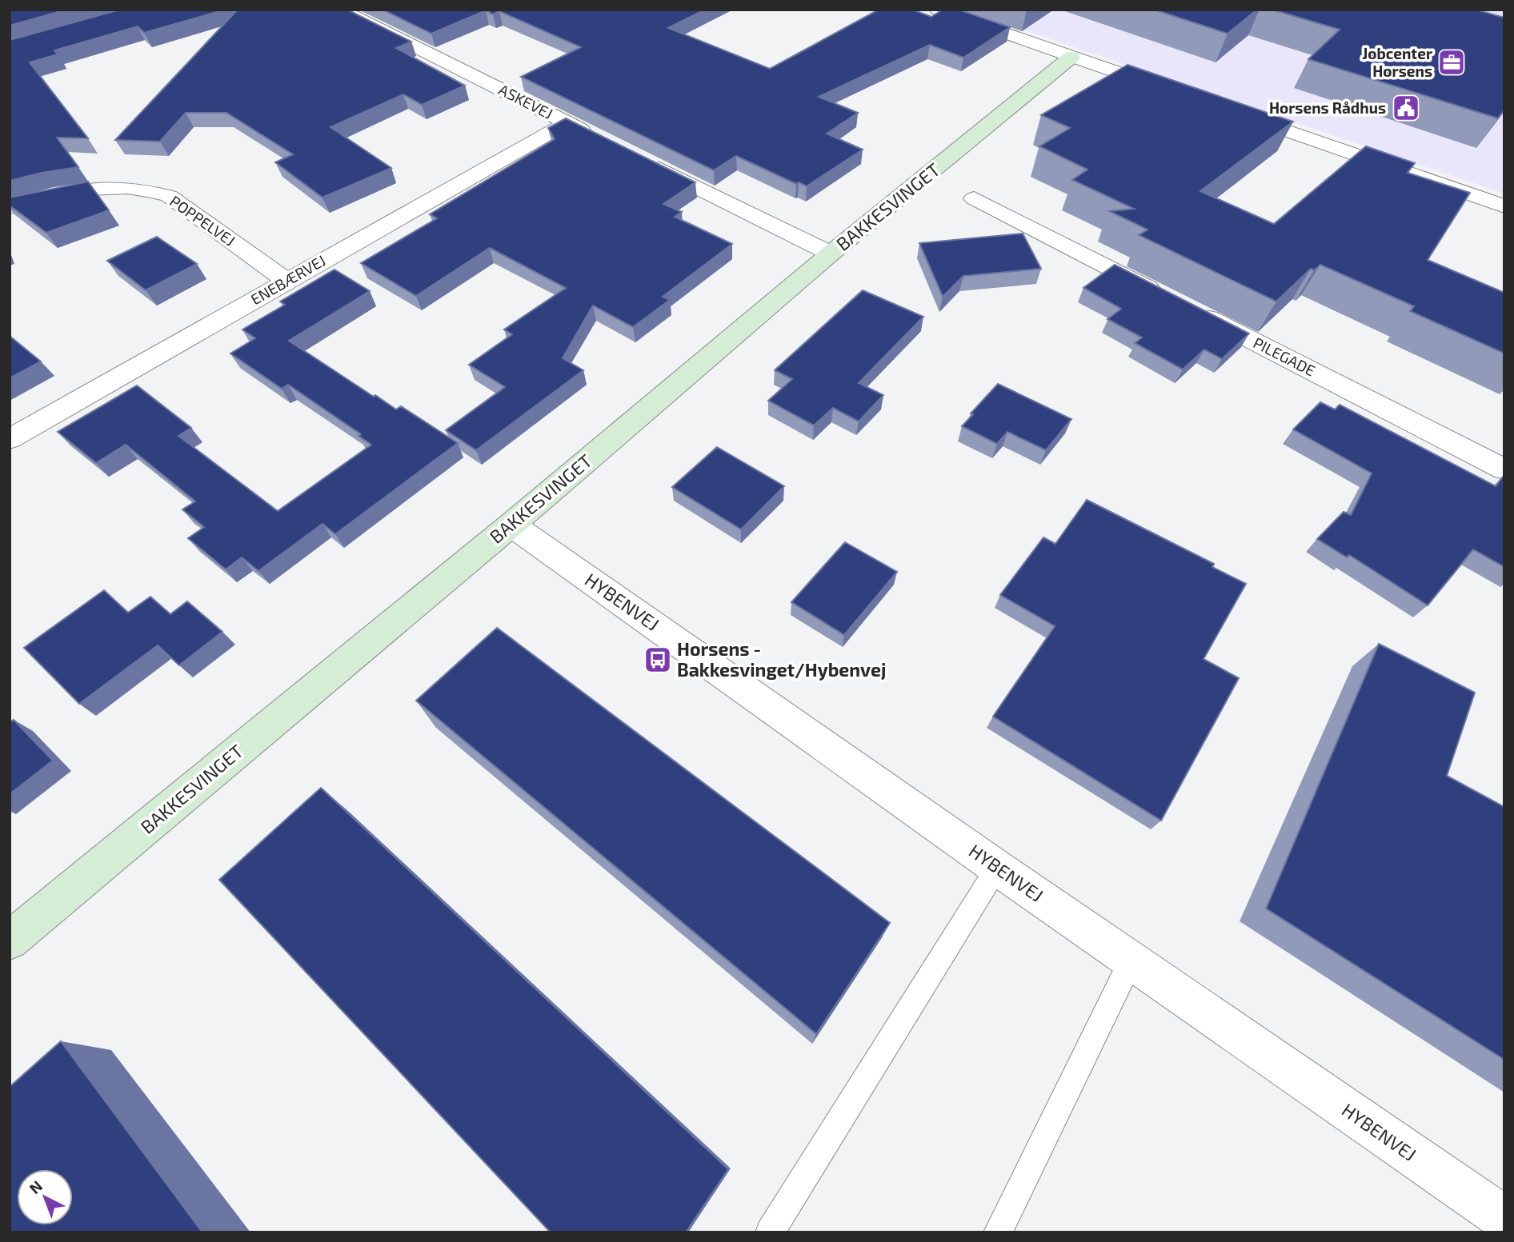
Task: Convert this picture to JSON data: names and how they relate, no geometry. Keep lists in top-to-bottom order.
{
  "streets": {
    "street": [
      "ASKEVEJ",
      "BAKKESVINGET",
      "POPPELVEJ",
      "ENEBÆRVEJ",
      "PILEGADE",
      "HYBENVEJ"
    ]
  },
  "crossings": [
    ["ASKEVEJ", "ENEBÆRVEJ"],
    ["BAKKESVINGET", "HYBENVEJ"],
    ["POPPELVEJ", "ENEBÆRVEJ"]
  ],
  "places": {
    "office": ["Jobcenter Horsens"],
    "public building": ["Horsens Rådhus"],
    "bus stop": ["Horsens - Bakkesvinget/Hybenvej"]
  },
  "north": "top left"
}
